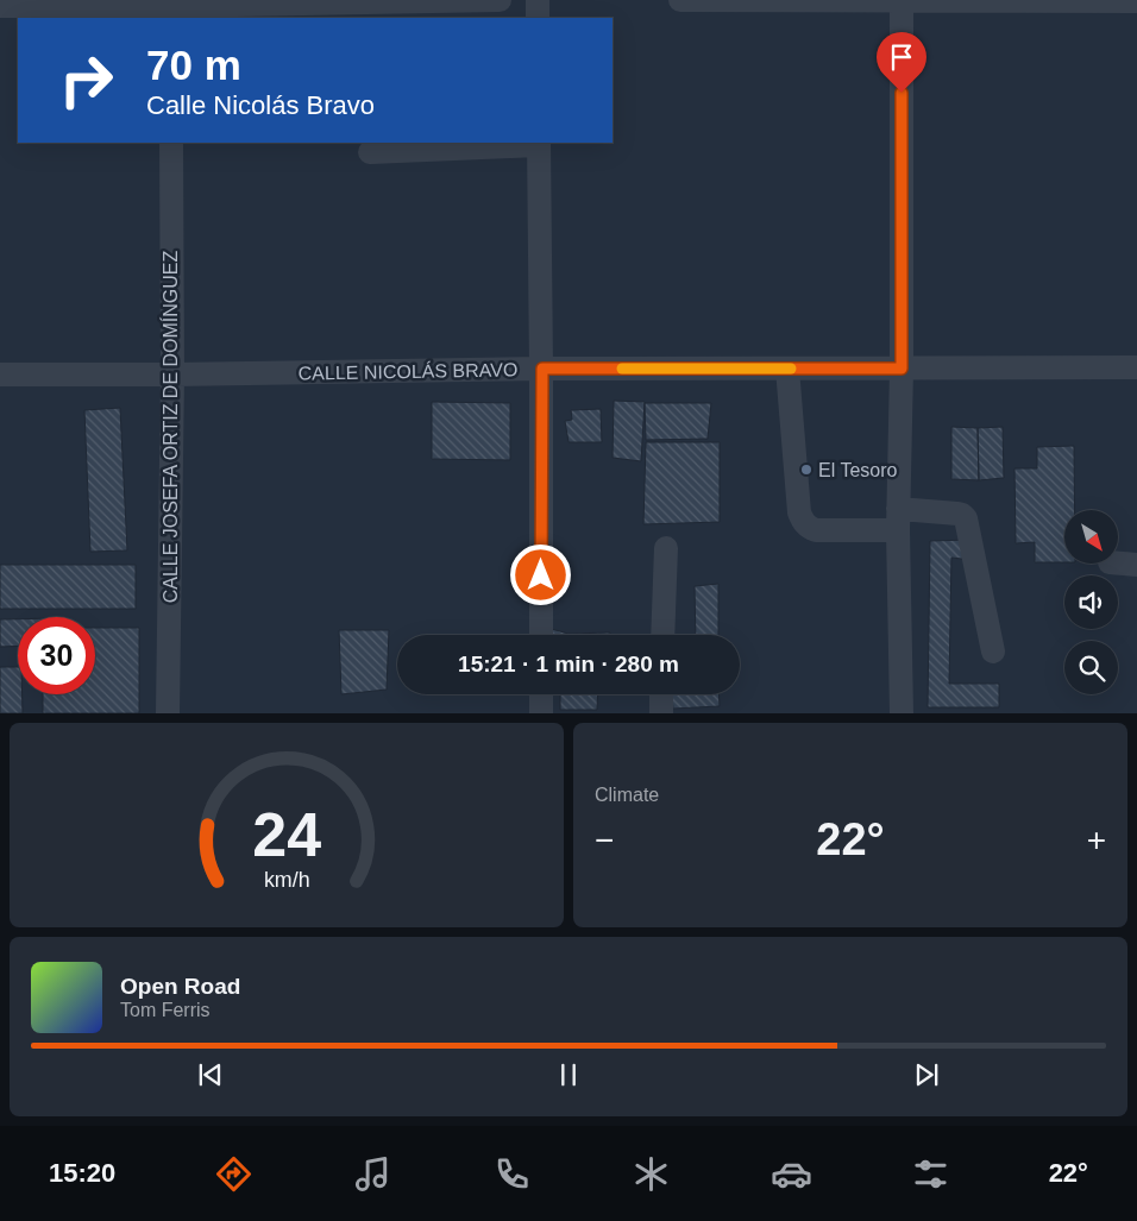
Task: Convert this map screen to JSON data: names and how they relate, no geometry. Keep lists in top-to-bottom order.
{
  "streets": {
    "street": ["CALLE NICOLÁS BRAVO", "CALLE JOSEFA ORTIZ DE DOMÍNGUEZ"]
  },
  "crossings": [
    ["CALLE NICOLÁS BRAVO", "CALLE JOSEFA ORTIZ DE DOMÍNGUEZ"]
  ],
  "places": ["El Tesoro"],
  "north": "bottom right",
  "page": {
    "turn": ["70 m", "Calle Nicolás Bravo"],
    "limit": "30",
    "trip": "15:21 · 1 min · 280 m",
    "tile": "Climate",
    "heat": ["−", "22°", "+"],
    "song": ["Open Road", "Tom Ferris"],
    "tabs": ["15:20", "22°"],
    "gauge": ["24", "km/h"]
  }
}
